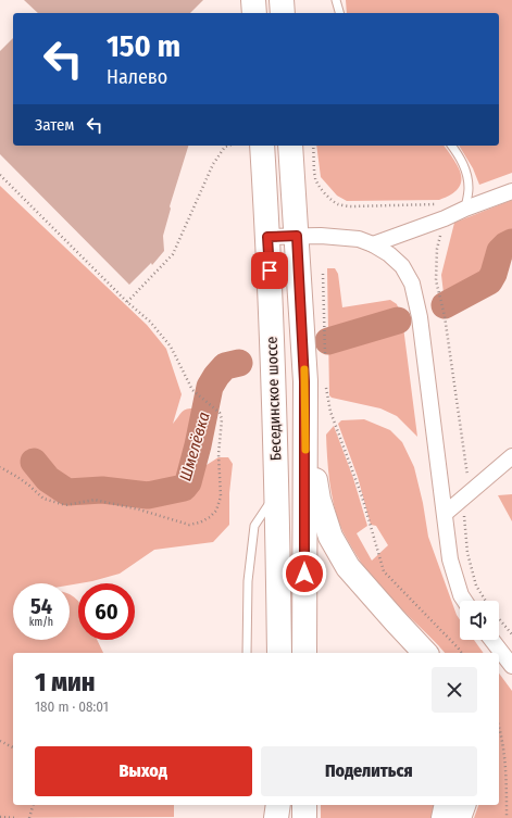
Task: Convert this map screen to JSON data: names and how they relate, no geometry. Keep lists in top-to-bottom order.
{
  "streets": {
    "main road": ["Бесединское шоссе"]
  },
  "water": ["Шмелёвка"],
  "page": {
    "turn": ["150 m", "Налево"],
    "then": "Затем",
    "speed": "54 km/h",
    "limit": "60",
    "heading": ["1 мин", "180 m · 08:01"],
    "buttons": ["Выход", "Поделиться"]
  }
}
